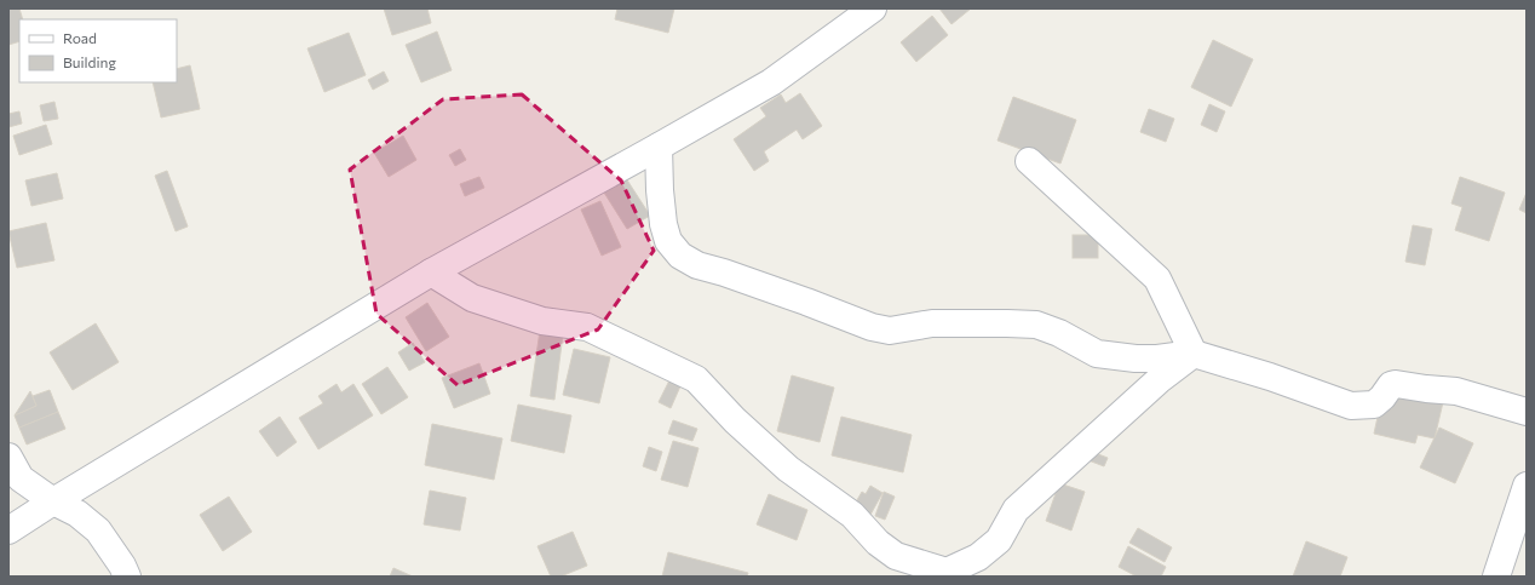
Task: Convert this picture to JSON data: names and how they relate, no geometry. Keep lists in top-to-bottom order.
{
  "legend": ["Road", "Building"]
}
